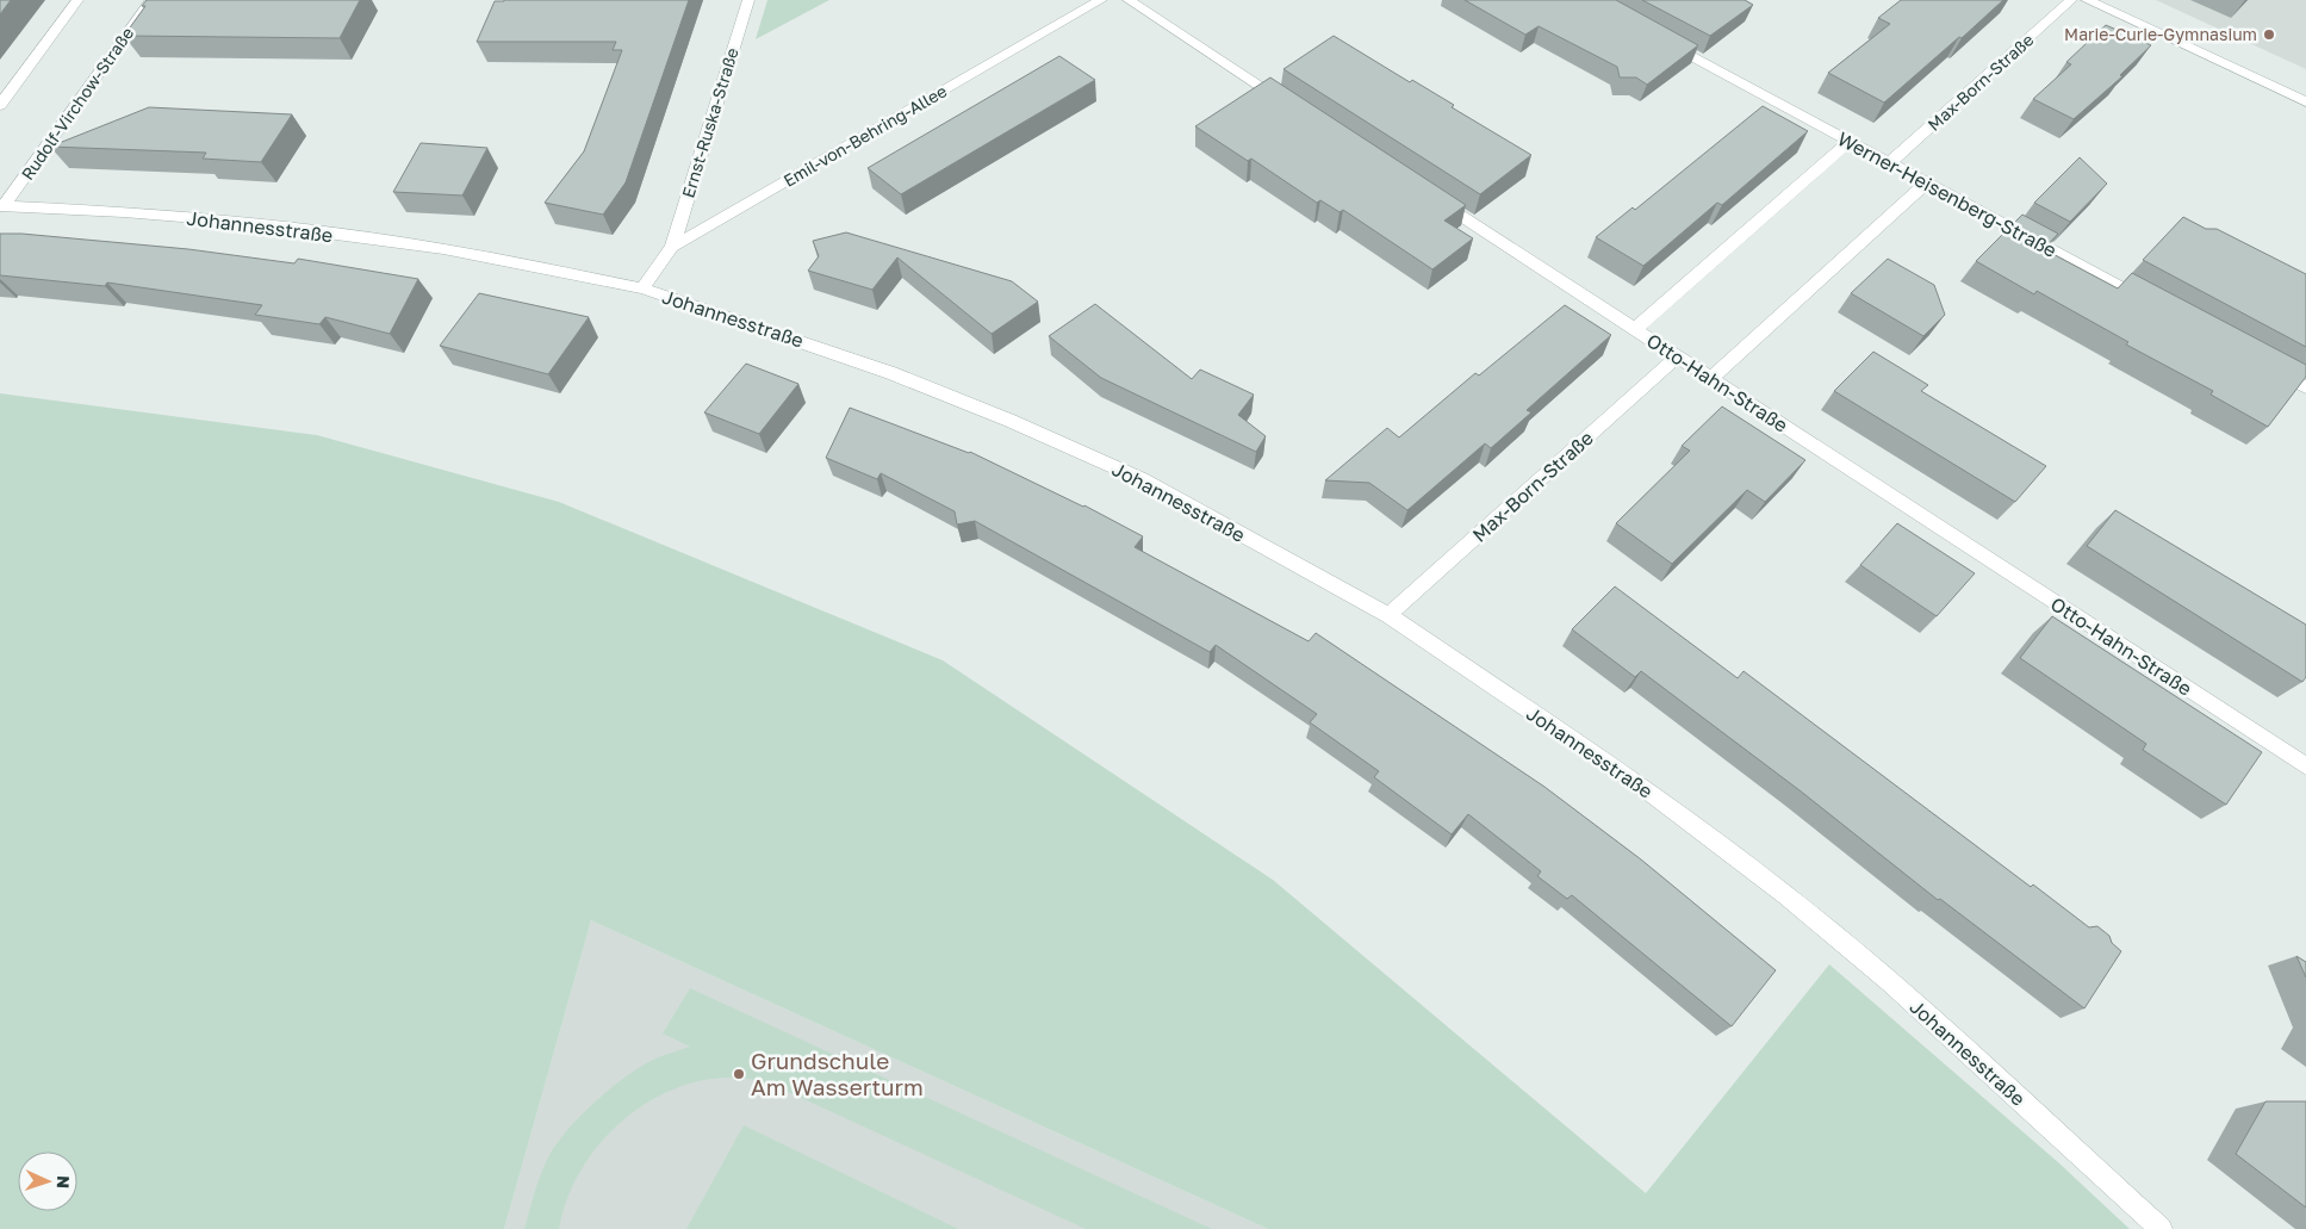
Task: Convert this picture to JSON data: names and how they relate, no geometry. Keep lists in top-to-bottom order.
{
  "streets": {
    "street": [
      "Max-Born-Straße",
      "Rudolf-Virchow-Straße",
      "Ernst-Ruska-Straße",
      "Emil-von-Behring-Allee",
      "Werner-Heisenberg-Straße",
      "Johannesstraße",
      "Otto-Hahn-Straße"
    ]
  },
  "crossings": [
    ["Max-Born-Straße", "Werner-Heisenberg-Straße"],
    ["Max-Born-Straße", "Johannesstraße"],
    ["Max-Born-Straße", "Otto-Hahn-Straße"],
    ["Rudolf-Virchow-Straße", "Johannesstraße"],
    ["Ernst-Ruska-Straße", "Emil-von-Behring-Allee"],
    ["Emil-von-Behring-Allee", "Johannesstraße"]
  ],
  "places": ["Marie-Curie-Gymnasium", "Grundschule Am Wasserturm"],
  "north": "right"
}
